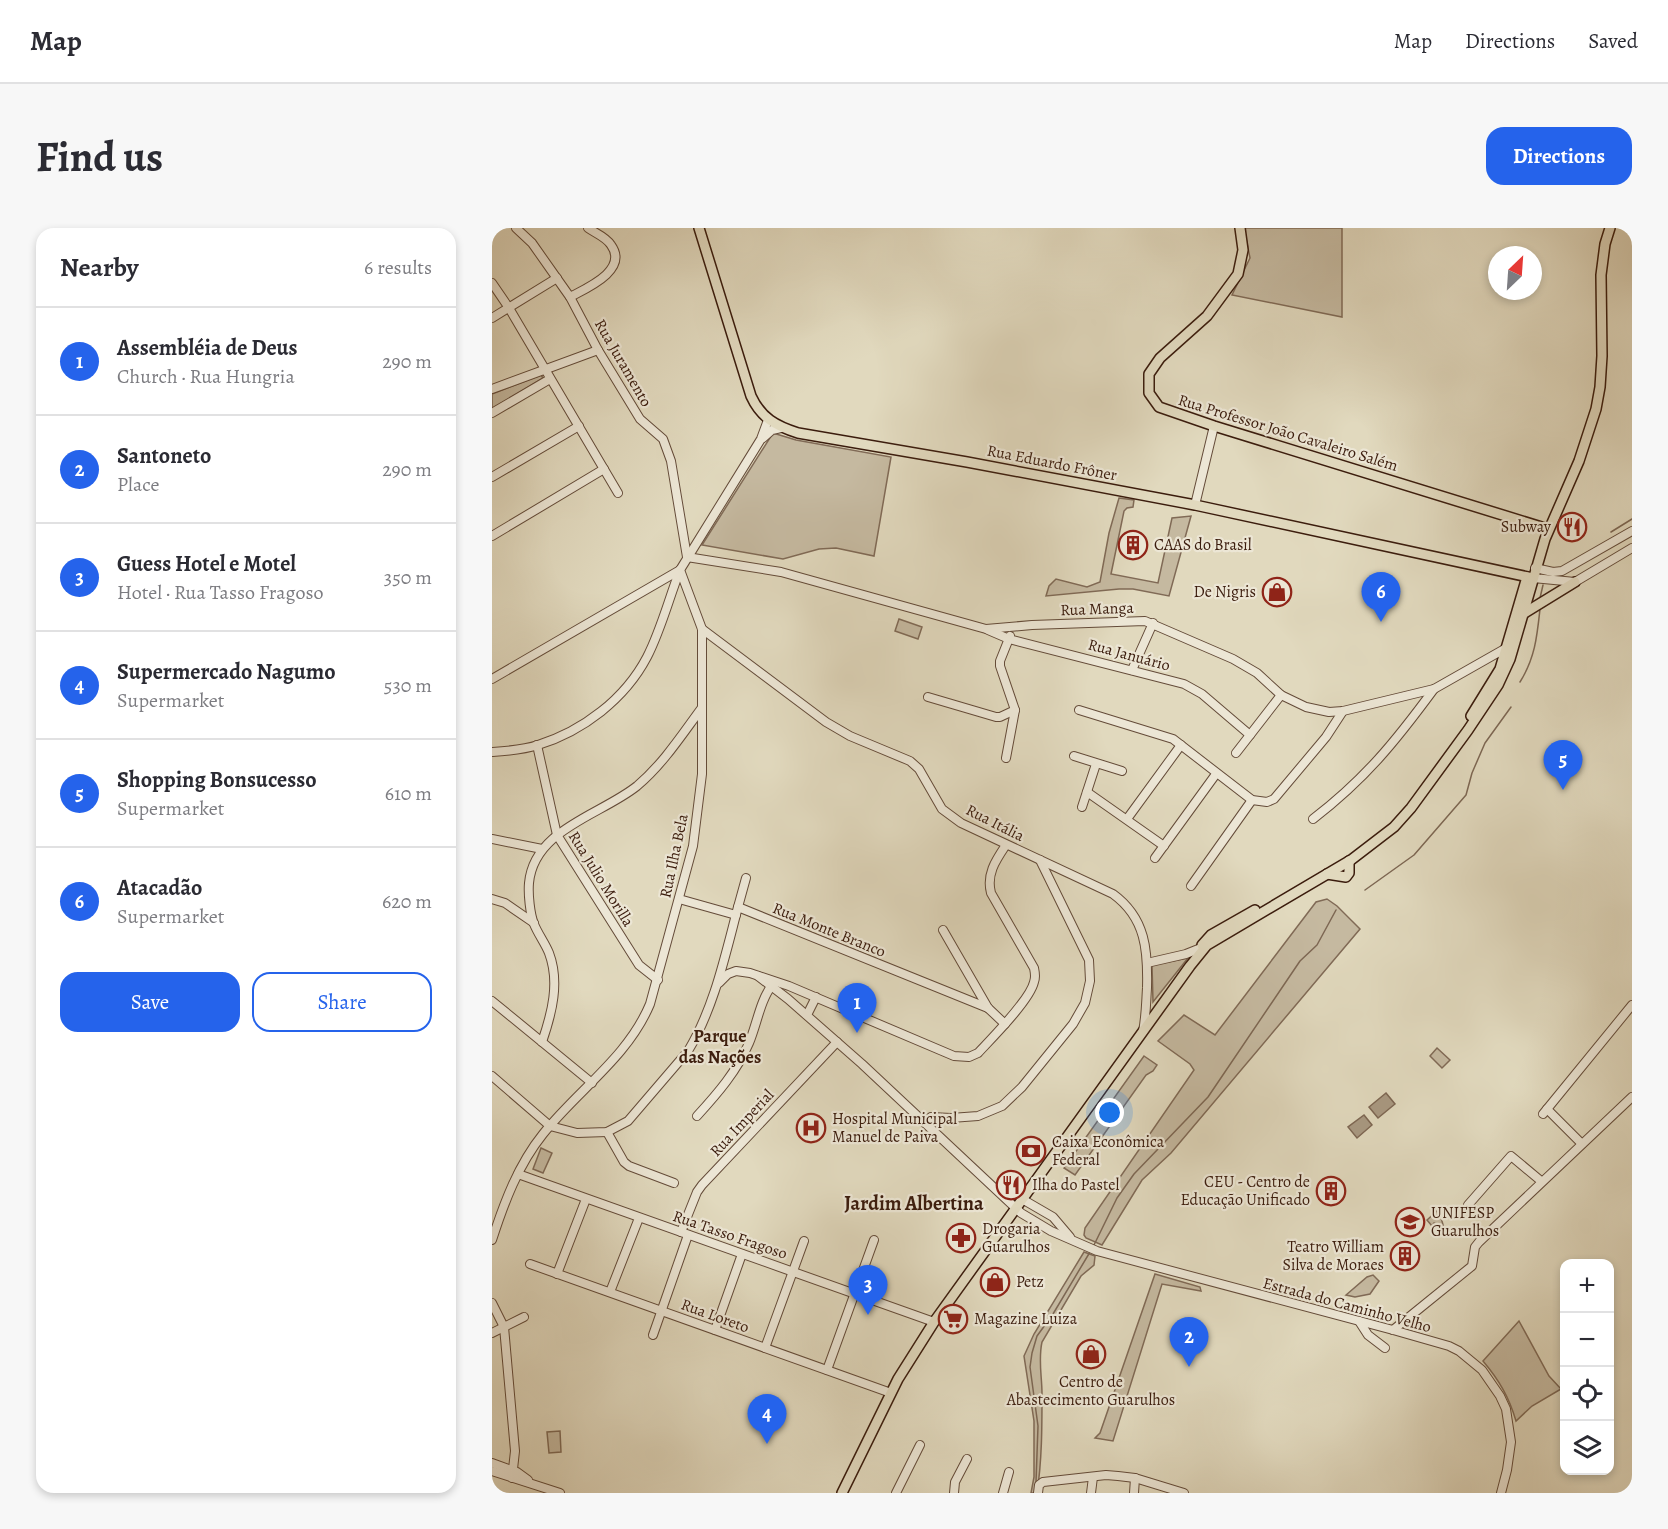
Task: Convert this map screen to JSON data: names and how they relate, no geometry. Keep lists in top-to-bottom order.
{
  "streets": {
    "main road": ["Rua Professor João Cavaleiro Salém", "Rua Eduardo Frôner"],
    "street": [
      "Rua Juramento",
      "Rua Manga",
      "Rua Januário",
      "Rua Itália",
      "Rua Ilha Bela",
      "Rua Julio Morilla",
      "Rua Monte Branco",
      "Rua Imperial",
      "Rua Tasso Fragoso",
      "Estrada do Caminho Velho",
      "Rua Loreto"
    ]
  },
  "crossings": [
    ["Rua Juramento", "Rua Manga"],
    ["Rua Manga", "Rua Januário"],
    ["Rua Itália", "Rua Ilha Bela"],
    ["Rua Ilha Bela", "Rua Julio Morilla"],
    ["Rua Ilha Bela", "Rua Monte Branco"],
    ["Rua Ilha Bela", "Rua Tasso Fragoso"],
    ["Rua Imperial", "Rua Tasso Fragoso"],
    ["Rua Imperial", "Estrada do Caminho Velho"],
    ["Rua Imperial", "Rua Loreto"]
  ],
  "districts": ["Parque das Nações", "Jardim Albertina"],
  "places": {
    "restaurant": ["Subway", "Ilha do Pastel"],
    "building": ["CAAS do Brasil", "CEU - Centro de Educação Unificado", "Teatro William Silva de Moraes"],
    "shop": ["De Nigris", "Petz", "Centro de Abastecimento Guarulhos"],
    "hospital": ["Hospital Municipal Manuel de Paiva"],
    "bank": ["Caixa Econômica Federal"],
    "school or university": ["UNIFESP Guarulhos"],
    "pharmacy": ["Drogaria Guarulhos"],
    "supermarket": ["Magazine Luiza"]
  },
  "north": "top right",
  "page": {
    "header": "Map",
    "nav": ["Map", "Directions", "Saved"],
    "buttons": [
      "Directions",
      ["Save", "Share"]
    ],
    "title": "Find us",
    "heading": ["Nearby", "6 results"],
    "list": [
      {
        "mark": "1",
        "name": "Assembléia de Deus",
        "note": "Church · Rua Hungria",
        "value": "290 m"
      },
      {
        "mark": "2",
        "name": "Santoneto",
        "note": "Place",
        "value": "290 m"
      },
      {
        "mark": "3",
        "name": "Guess Hotel e Motel",
        "note": "Hotel · Rua Tasso Fragoso",
        "value": "350 m"
      },
      {
        "mark": "4",
        "name": "Supermercado Nagumo",
        "note": "Supermarket",
        "value": "530 m"
      },
      {
        "mark": "5",
        "name": "Shopping Bonsucesso",
        "note": "Supermarket",
        "value": "610 m"
      },
      {
        "mark": "6",
        "name": "Atacadão",
        "note": "Supermarket",
        "value": "620 m"
      }
    ],
    "pins": [
      "6",
      "5",
      "1",
      "3",
      "2",
      "4"
    ],
    "map_buttons": ["+", "−"]
  }
}
